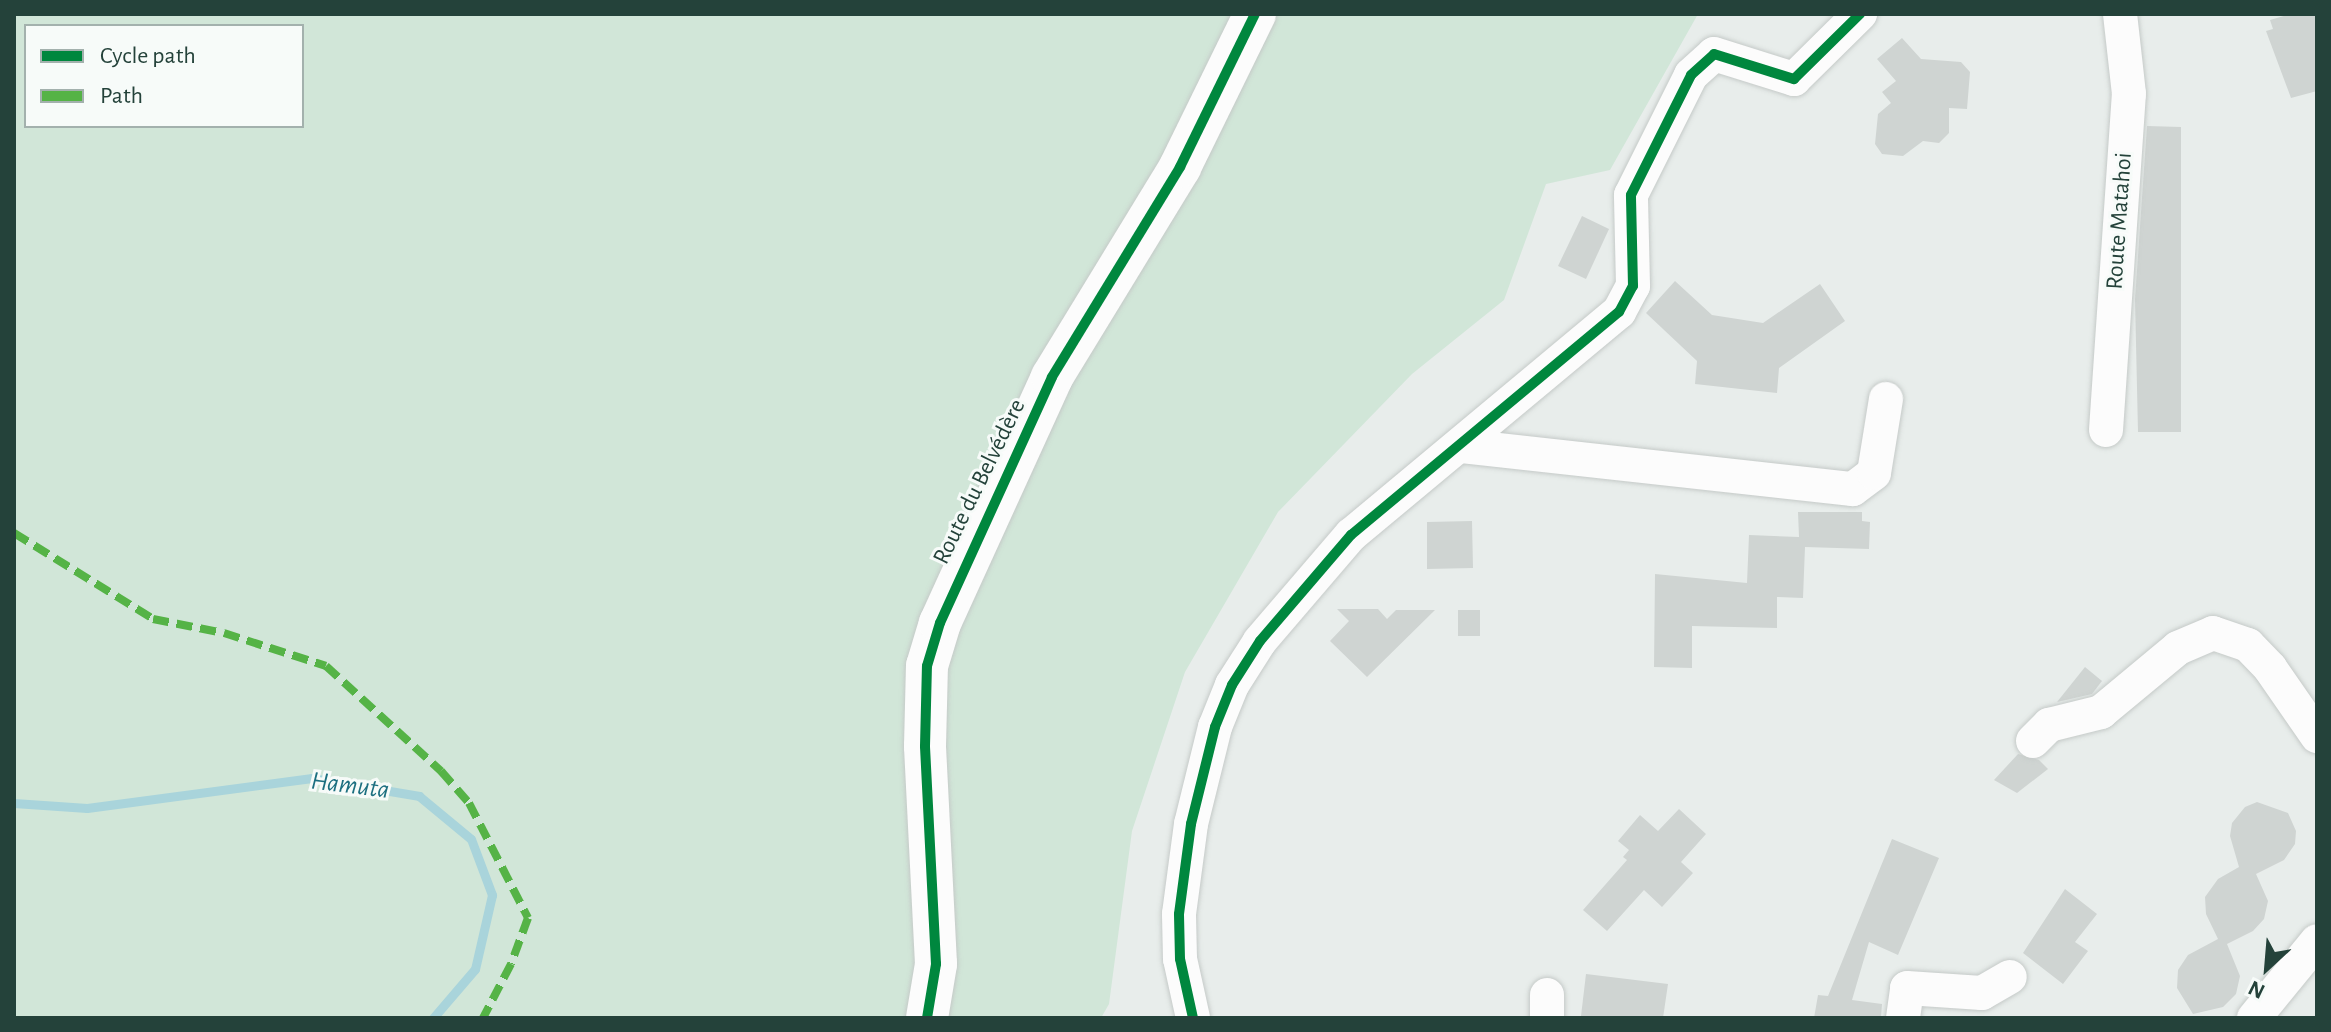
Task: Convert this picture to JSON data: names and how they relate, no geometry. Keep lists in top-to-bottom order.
{
  "streets": {
    "street": ["Route Matahoi", "Route du Belvédère"]
  },
  "water": ["Hamuta"],
  "legend": ["Cycle path", "Path"],
  "north": "bottom left"
}
